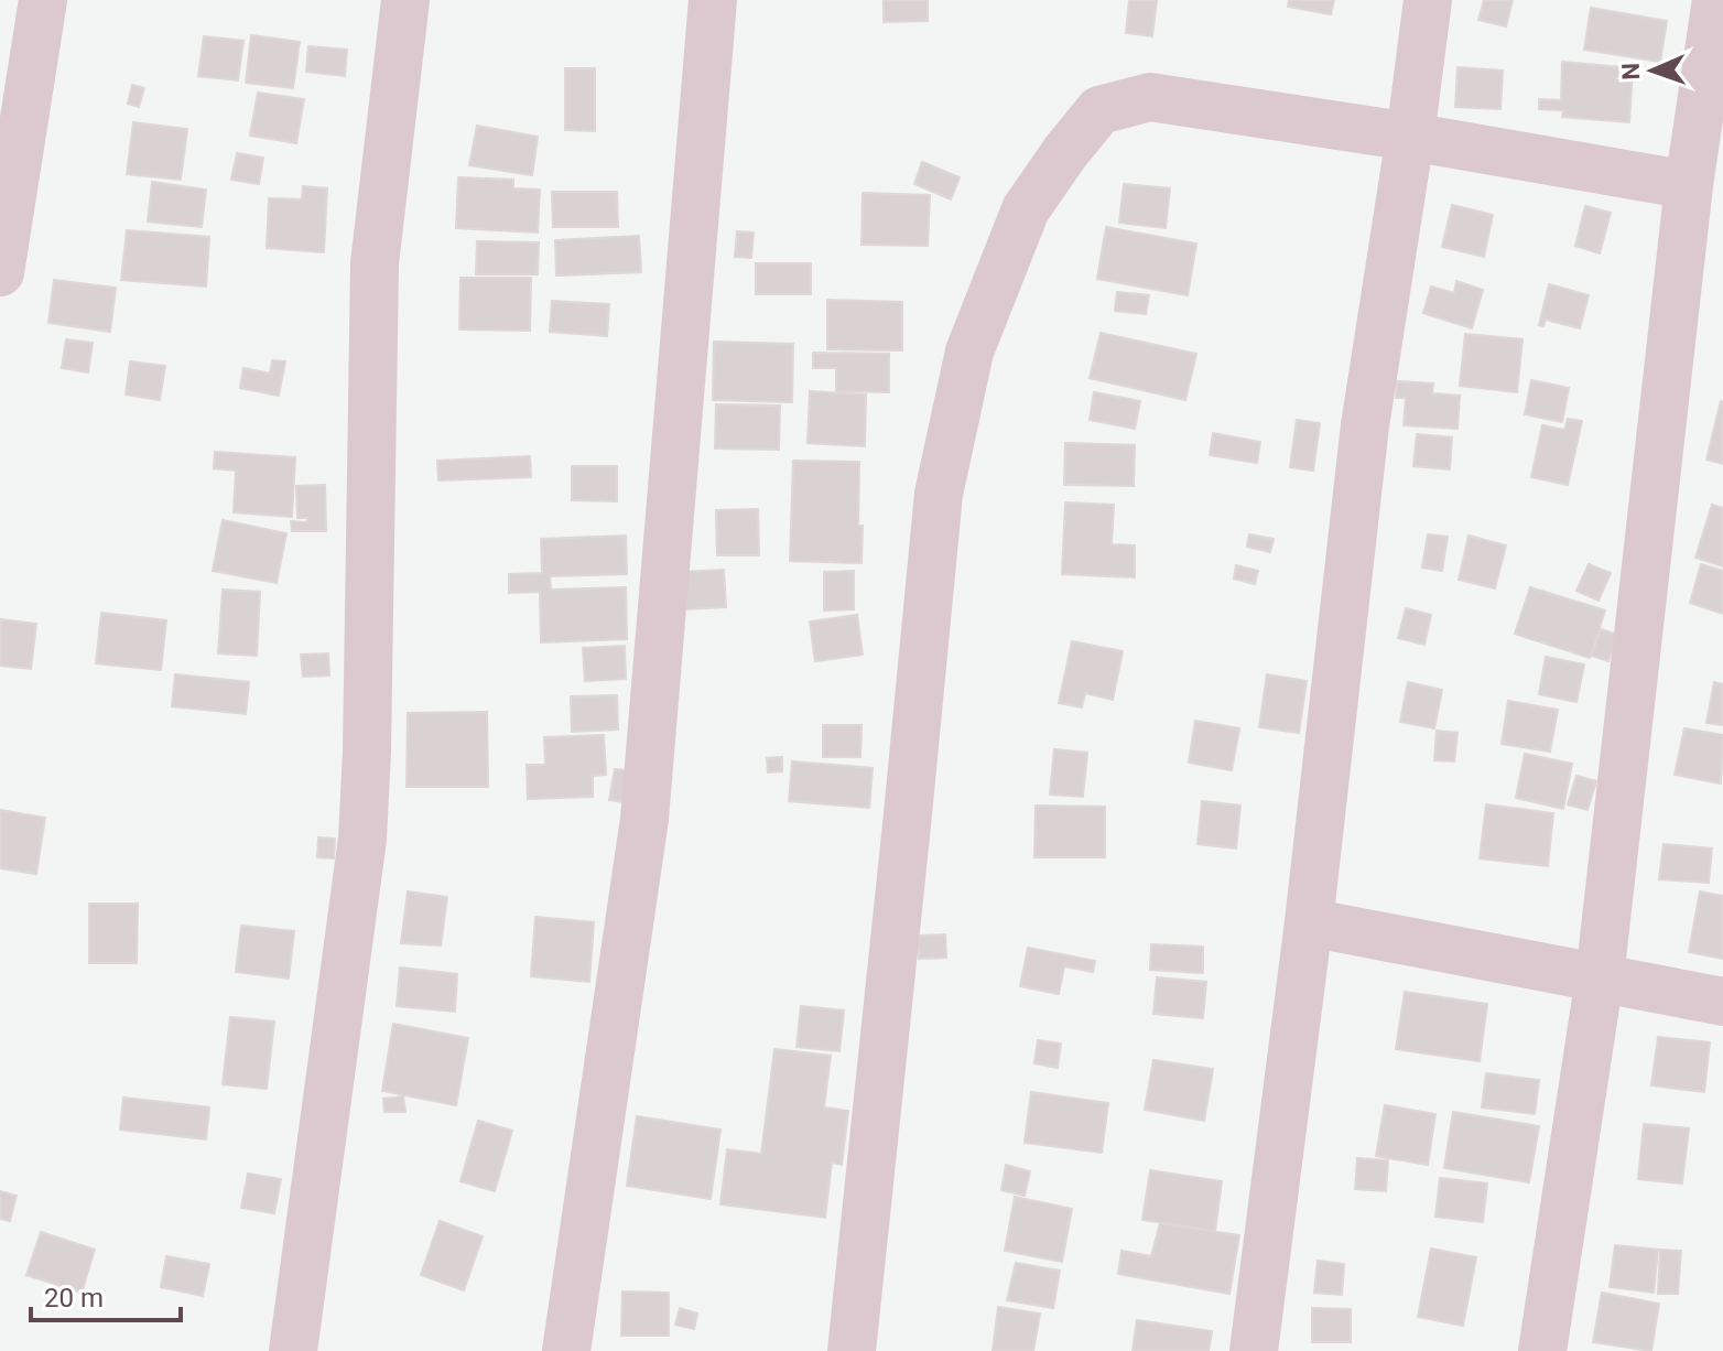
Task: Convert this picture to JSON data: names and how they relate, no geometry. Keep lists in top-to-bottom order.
{
  "scale_bar": "20 m",
  "north": "left"
}
